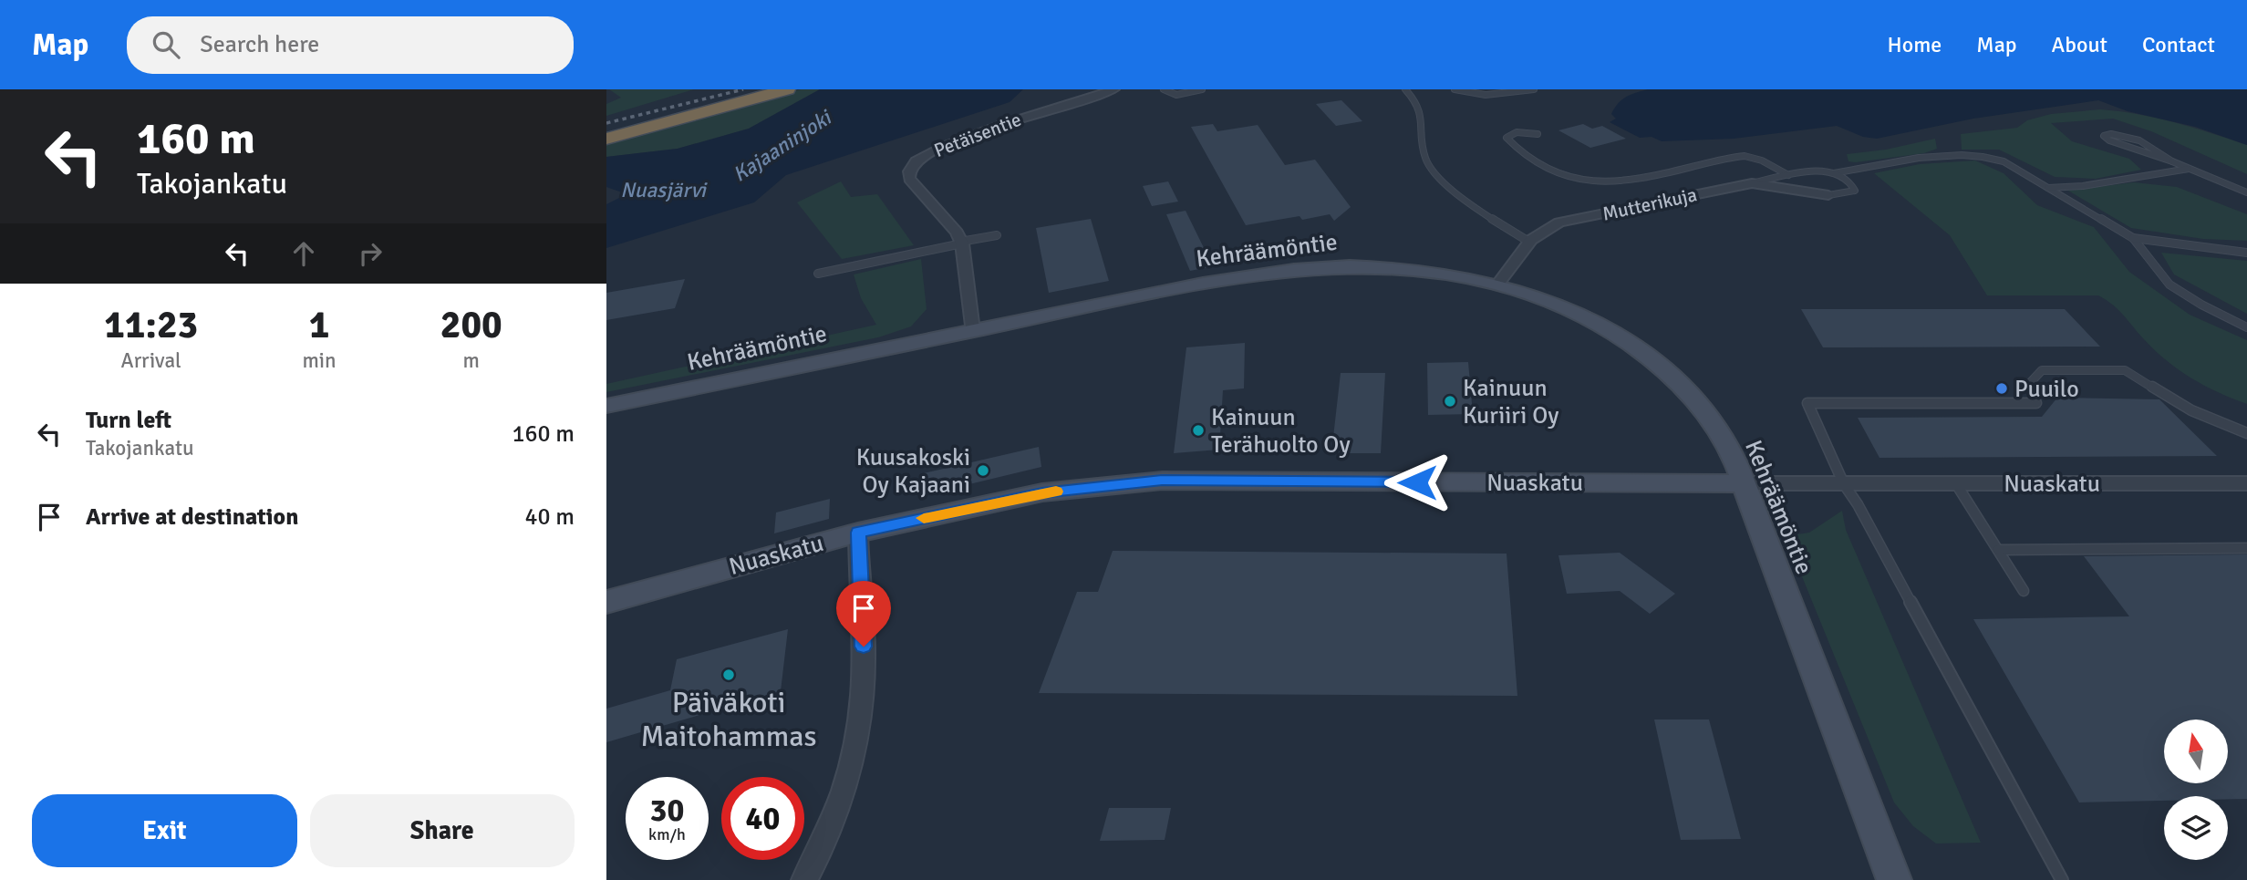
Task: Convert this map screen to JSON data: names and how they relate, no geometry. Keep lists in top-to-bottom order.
{
  "streets": {
    "street": [
      "Petäisentie",
      "Mutterikuja",
      "Kehräämöntie",
      "Nuaskatu"
    ]
  },
  "crossings": [
    ["Petäisentie", "Kehräämöntie"],
    ["Mutterikuja", "Kehräämöntie"],
    ["Kehräämöntie", "Nuaskatu"]
  ],
  "water": ["Kajaaninjoki", "Nuasjärvi"],
  "places": [
    "Puuilo",
    "Kainuun Kuriiri Oy",
    "Kainuun Terähuolto Oy",
    "Kuusakoski Oy Kajaani",
    "Päiväkoti Maitohammas"
  ],
  "north": "top",
  "page": {
    "header": "Map",
    "search": "Search here",
    "nav": [
      "Home",
      "Map",
      "About",
      "Contact"
    ],
    "turn": ["160 m", "Takojankatu"],
    "eta": [
      "11:23",
      "Arrival",
      "1",
      "min",
      "200",
      "m"
    ],
    "list": [
      {
        "name": "Turn left",
        "note": "Takojankatu",
        "value": "160 m"
      },
      {
        "name": "Arrive at destination",
        "value": "40 m"
      }
    ],
    "speed": "30 km/h",
    "limit": "40",
    "buttons": ["Exit", "Share"]
  }
}
